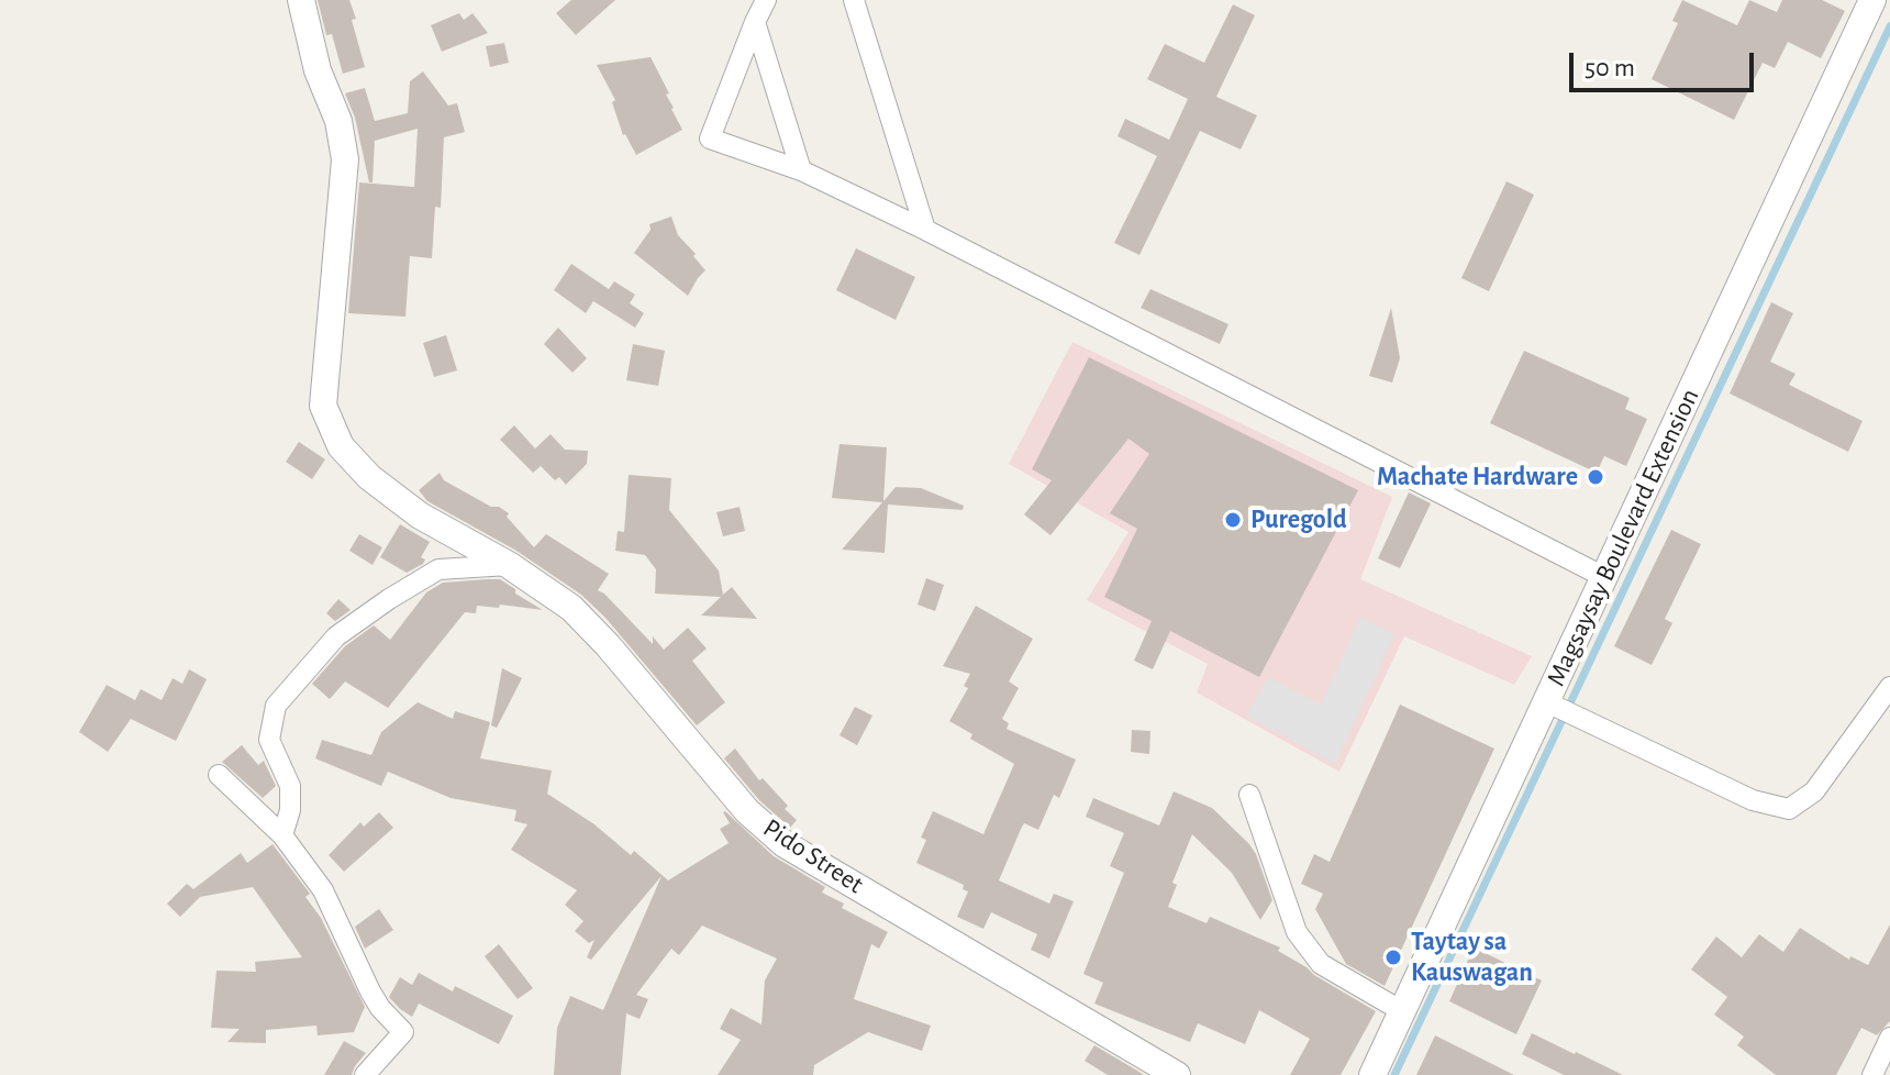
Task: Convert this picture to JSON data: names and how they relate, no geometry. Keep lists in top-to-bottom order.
{
  "streets": {
    "street": ["Magsaysay Boulevard Extension", "Pido Street"]
  },
  "places": ["Machate Hardware", "Puregold", "Taytay sa Kauswagan"],
  "scale_bar": "50 m"
}
